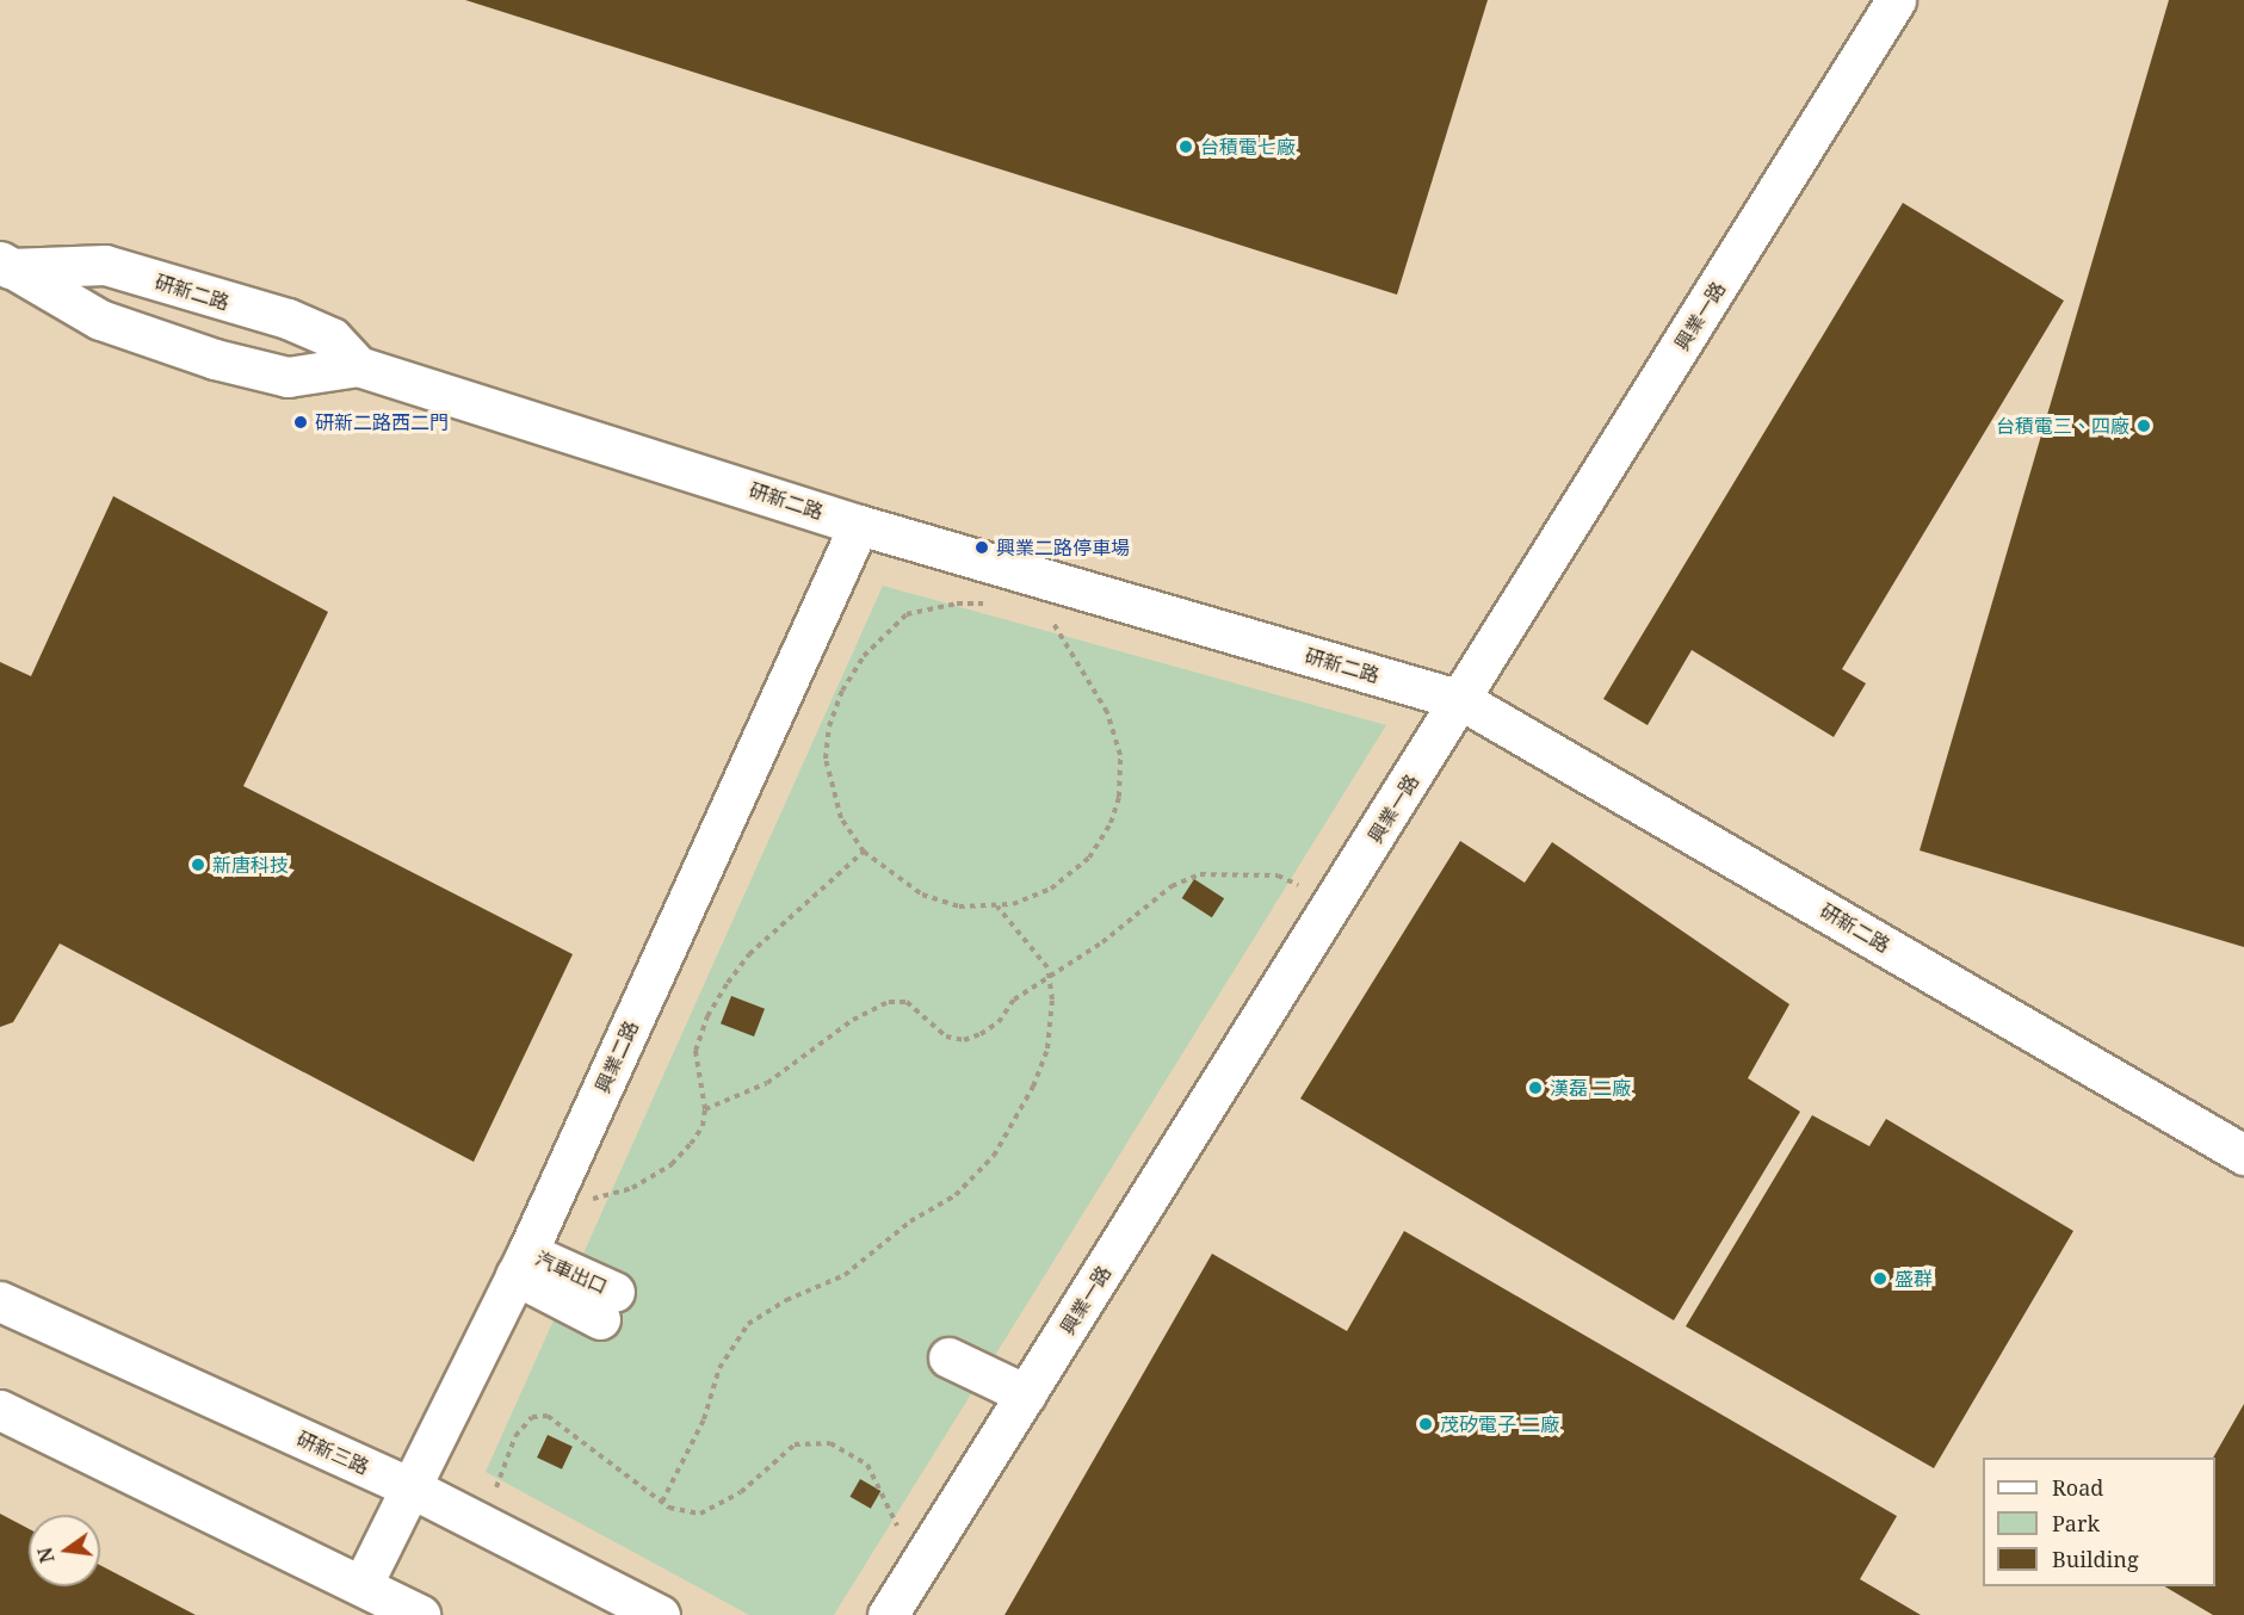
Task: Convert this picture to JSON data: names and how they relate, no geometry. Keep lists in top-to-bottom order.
{
  "streets": {
    "street": [
      "研新二路",
      "興業一路",
      "興業二路",
      "汽車出口",
      "研新三路"
    ]
  },
  "crossings": [
    ["研新二路", "興業一路"],
    ["研新二路", "興業二路"],
    ["興業二路", "汽車出口"],
    ["興業二路", "研新三路"]
  ],
  "places": [
    "台積電七廠",
    "研新二路西二門",
    "台積電三、四廠",
    "興業二路停車場",
    "新唐科技",
    "漢磊 二廠",
    "盛群",
    "茂矽電子 二廠"
  ],
  "legend": ["Road", "Park", "Building"],
  "north": "left"
}
